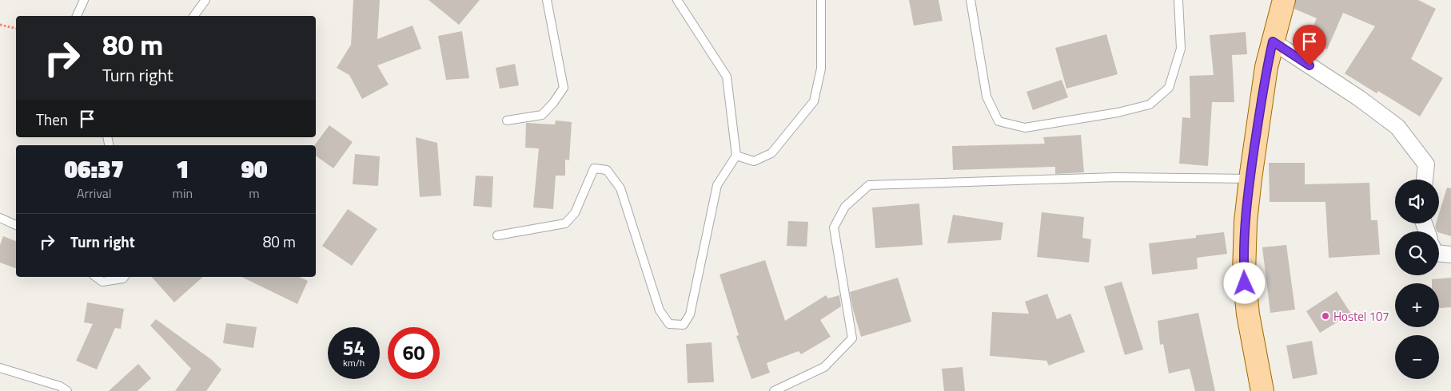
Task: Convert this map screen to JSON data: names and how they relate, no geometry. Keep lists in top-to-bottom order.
{
  "places": ["Hostel 107"],
  "page": {
    "turn": ["80 m", "Turn right"],
    "then": "Then",
    "eta": [
      "06:37",
      "Arrival",
      "1",
      "min",
      "90",
      "m"
    ],
    "map_buttons": ["+", "−"],
    "list": [
      {
        "name": "Turn right",
        "value": "80 m"
      }
    ],
    "speed": "54 km/h",
    "limit": "60"
  }
}
